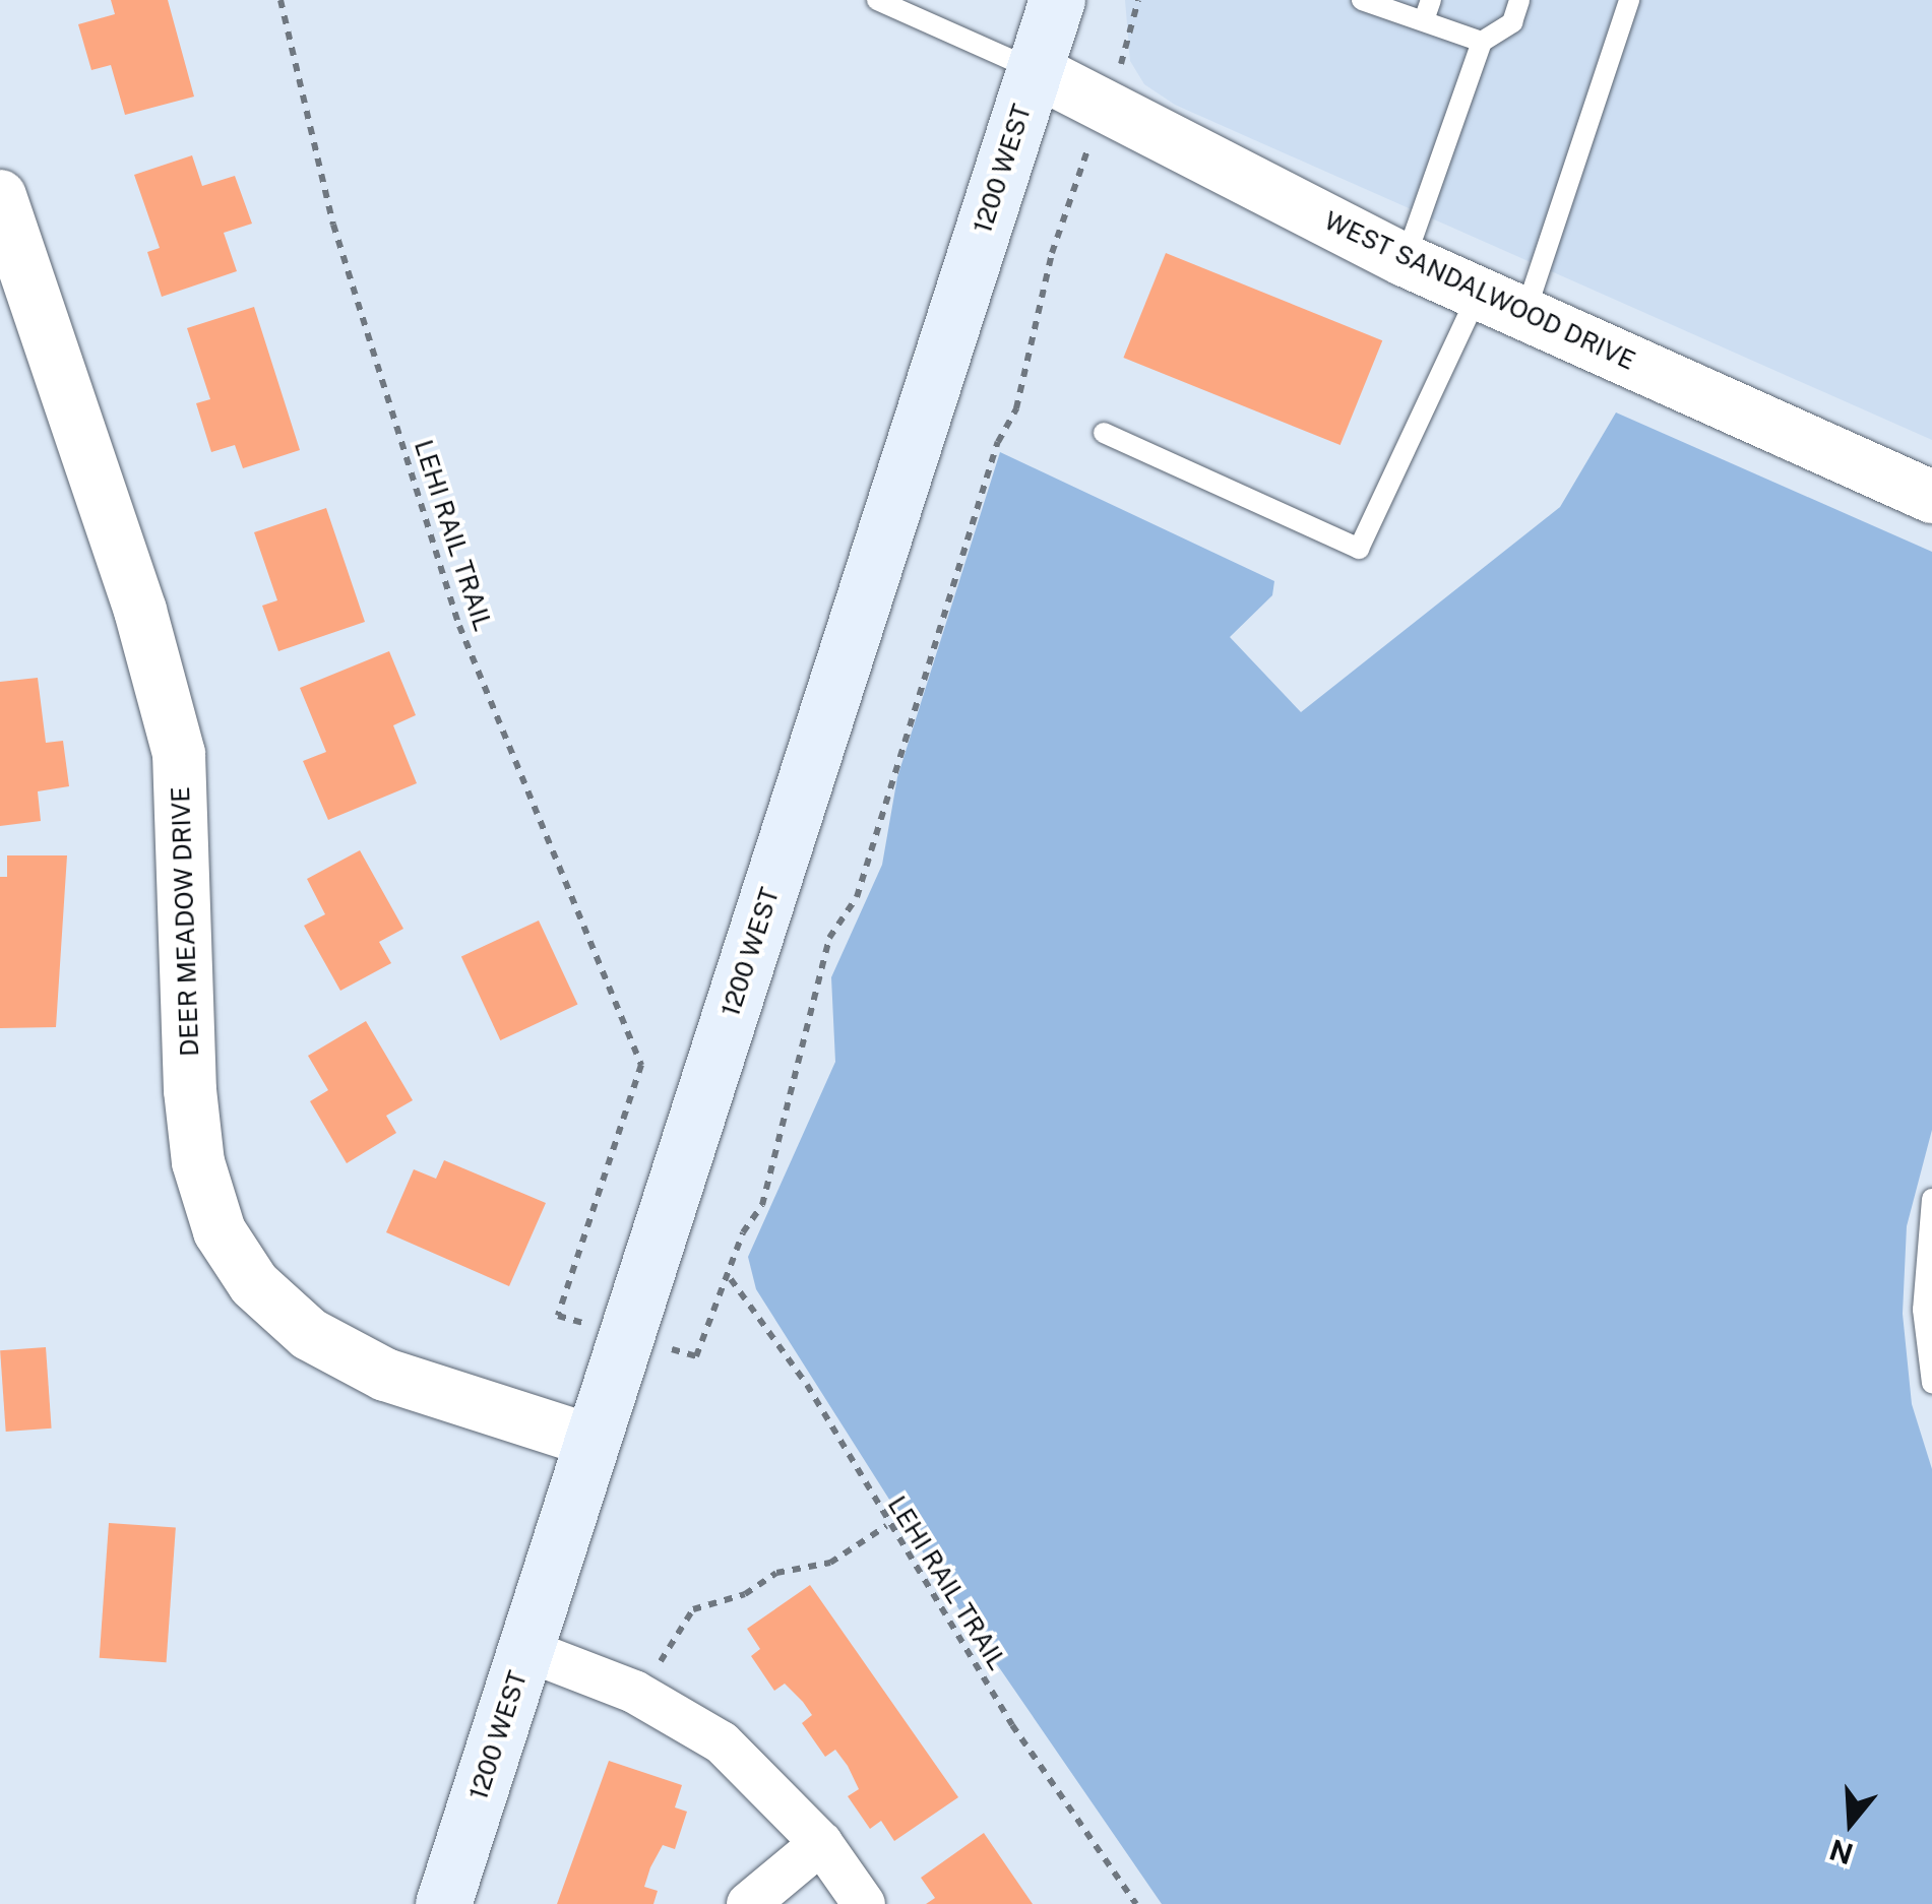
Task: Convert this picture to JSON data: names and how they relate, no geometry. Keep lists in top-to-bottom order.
{
  "streets": {
    "main road": ["1200 WEST"],
    "street": ["WEST SANDALWOOD DRIVE", "DEER MEADOW DRIVE"],
    "path": ["LEHI RAIL TRAIL"]
  },
  "crossings": [
    ["1200 WEST", "WEST SANDALWOOD DRIVE"],
    ["1200 WEST", "DEER MEADOW DRIVE"]
  ],
  "north": "bottom"
}
